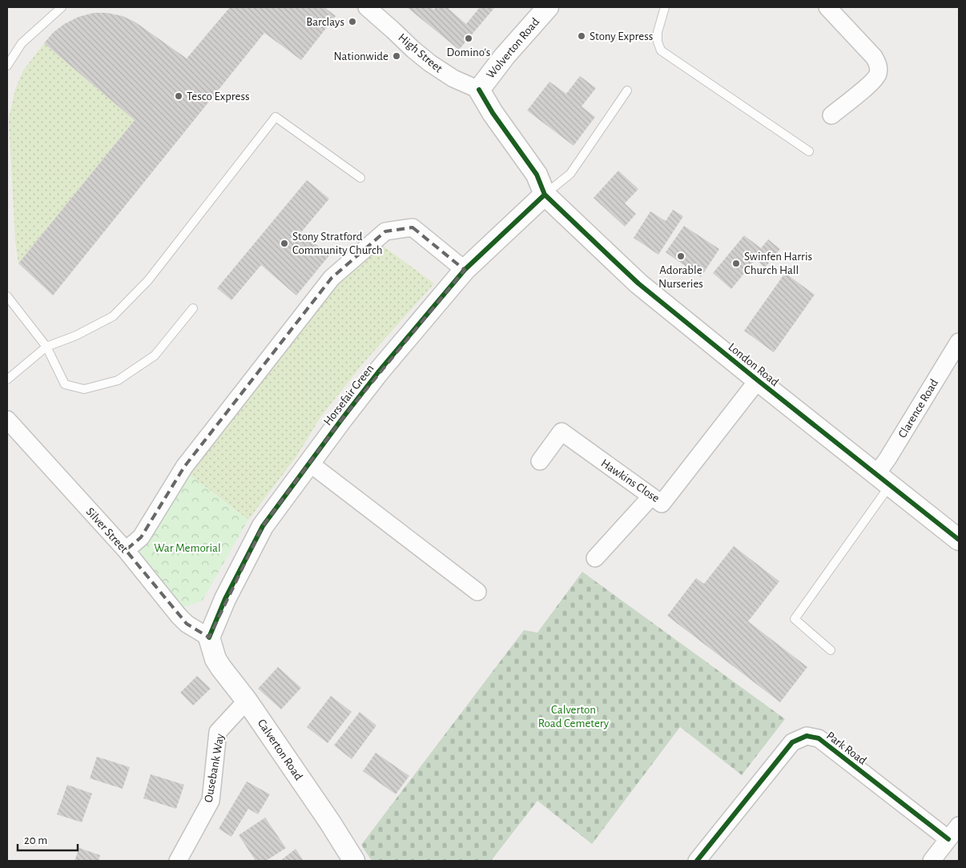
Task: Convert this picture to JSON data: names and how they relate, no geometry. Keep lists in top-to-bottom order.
{
  "streets": {
    "street": [
      "Wolverton Road",
      "High Street",
      "London Road",
      "Horsefair Green",
      "Clarence Road",
      "Hawkins Close",
      "Silver Street",
      "Park Road",
      "Calverton Road",
      "Ousebank Way"
    ]
  },
  "crossings": [
    ["Wolverton Road", "High Street"],
    ["London Road", "Horsefair Green"],
    ["London Road", "Clarence Road"],
    ["London Road", "Hawkins Close"],
    ["Horsefair Green", "Silver Street"],
    ["Horsefair Green", "Calverton Road"],
    ["Silver Street", "Calverton Road"],
    ["Calverton Road", "Ousebank Way"]
  ],
  "parks": ["War Memorial", "Calverton Road Cemetery"],
  "places": [
    "Barclays",
    "Stony Express",
    "Domino's",
    "Nationwide",
    "Tesco Express",
    "Stony Stratford Community Church",
    "Adorable Nurseries",
    "Swinfen Harris Church Hall"
  ],
  "scale_bar": "20 m"
}
